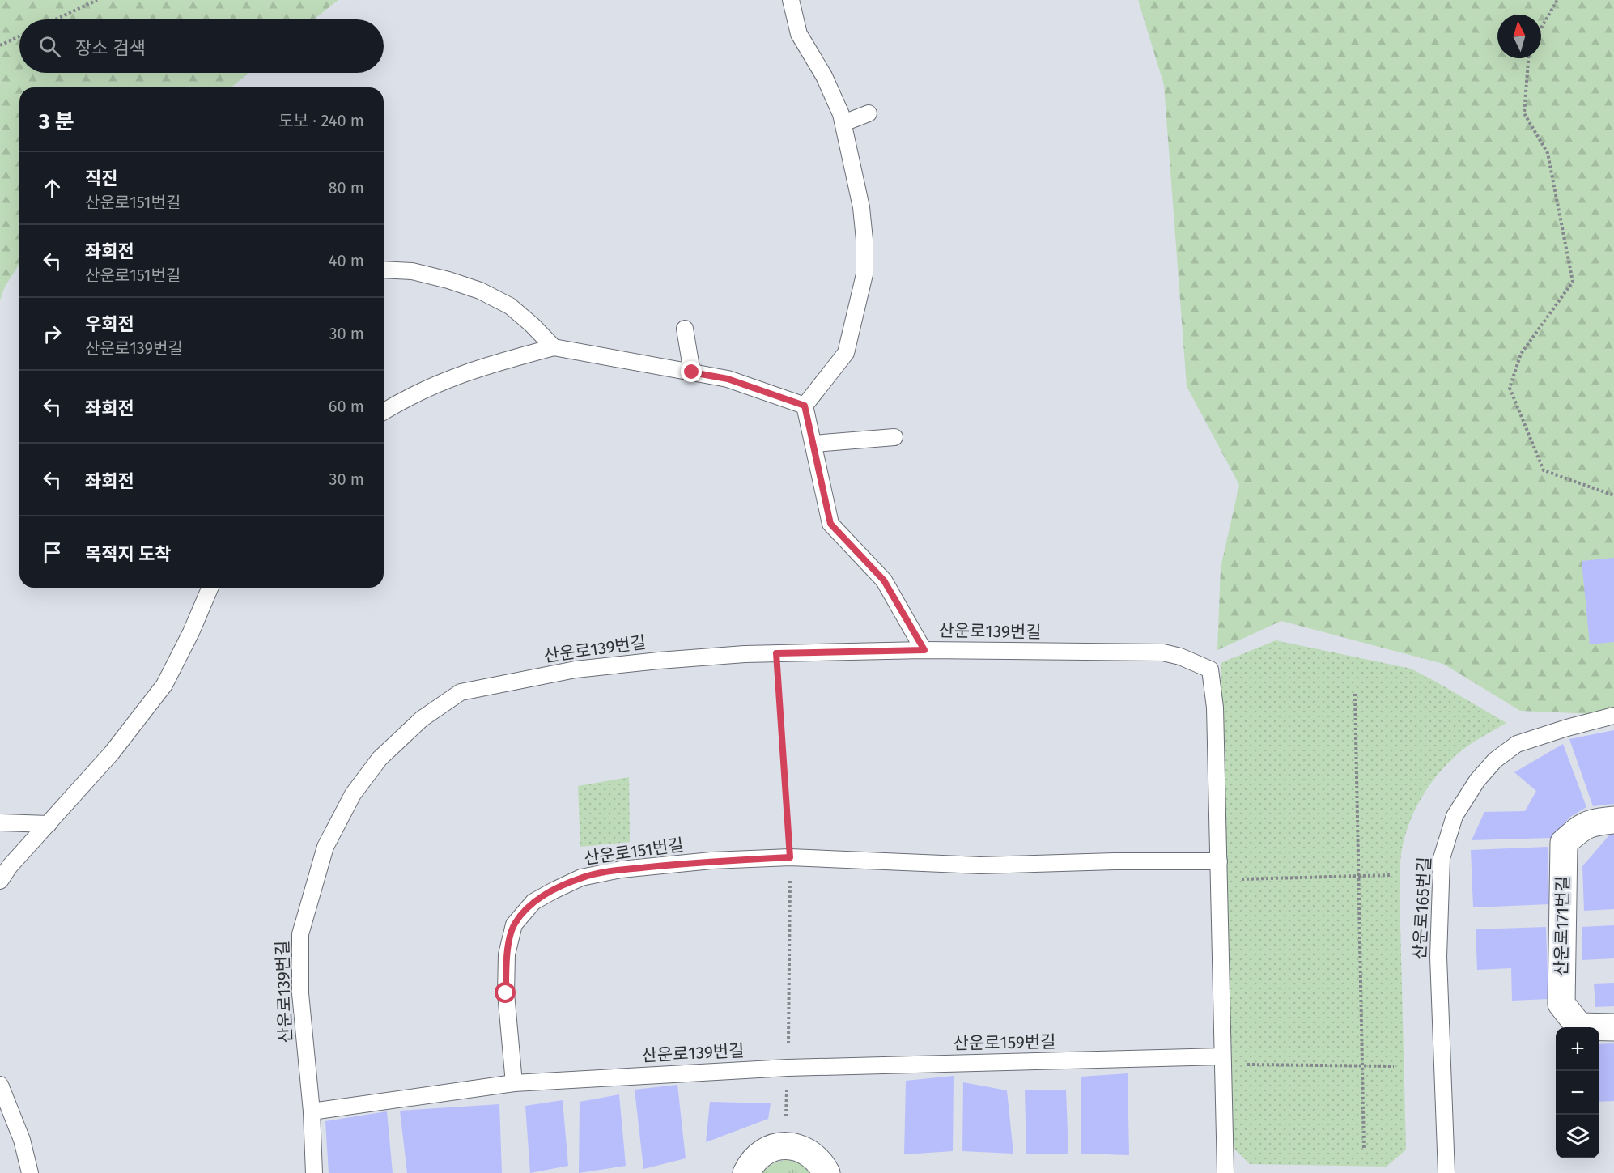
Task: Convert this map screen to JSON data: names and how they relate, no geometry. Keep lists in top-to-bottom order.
{
  "streets": {
    "street": ["산운로171번길"],
    "lane": [
      "산운로139번길",
      "산운로151번길",
      "산운로165번길",
      "산운로159번길"
    ]
  },
  "crossings": [
    ["산운로139번길", "산운로151번길"],
    ["산운로139번길", "산운로159번길"]
  ],
  "north": "top",
  "page": {
    "search": "장소 검색",
    "heading": ["3 분", "도보 · 240 m"],
    "list": [
      ["직진", "산운로151번길", "80 m"],
      ["좌회전", "산운로151번길", "40 m"],
      ["우회전", "산운로139번길", "30 m"],
      ["좌회전", "60 m"],
      ["좌회전", "30 m"],
      "목적지 도착"
    ],
    "map_buttons": ["+", "−"]
  }
}
